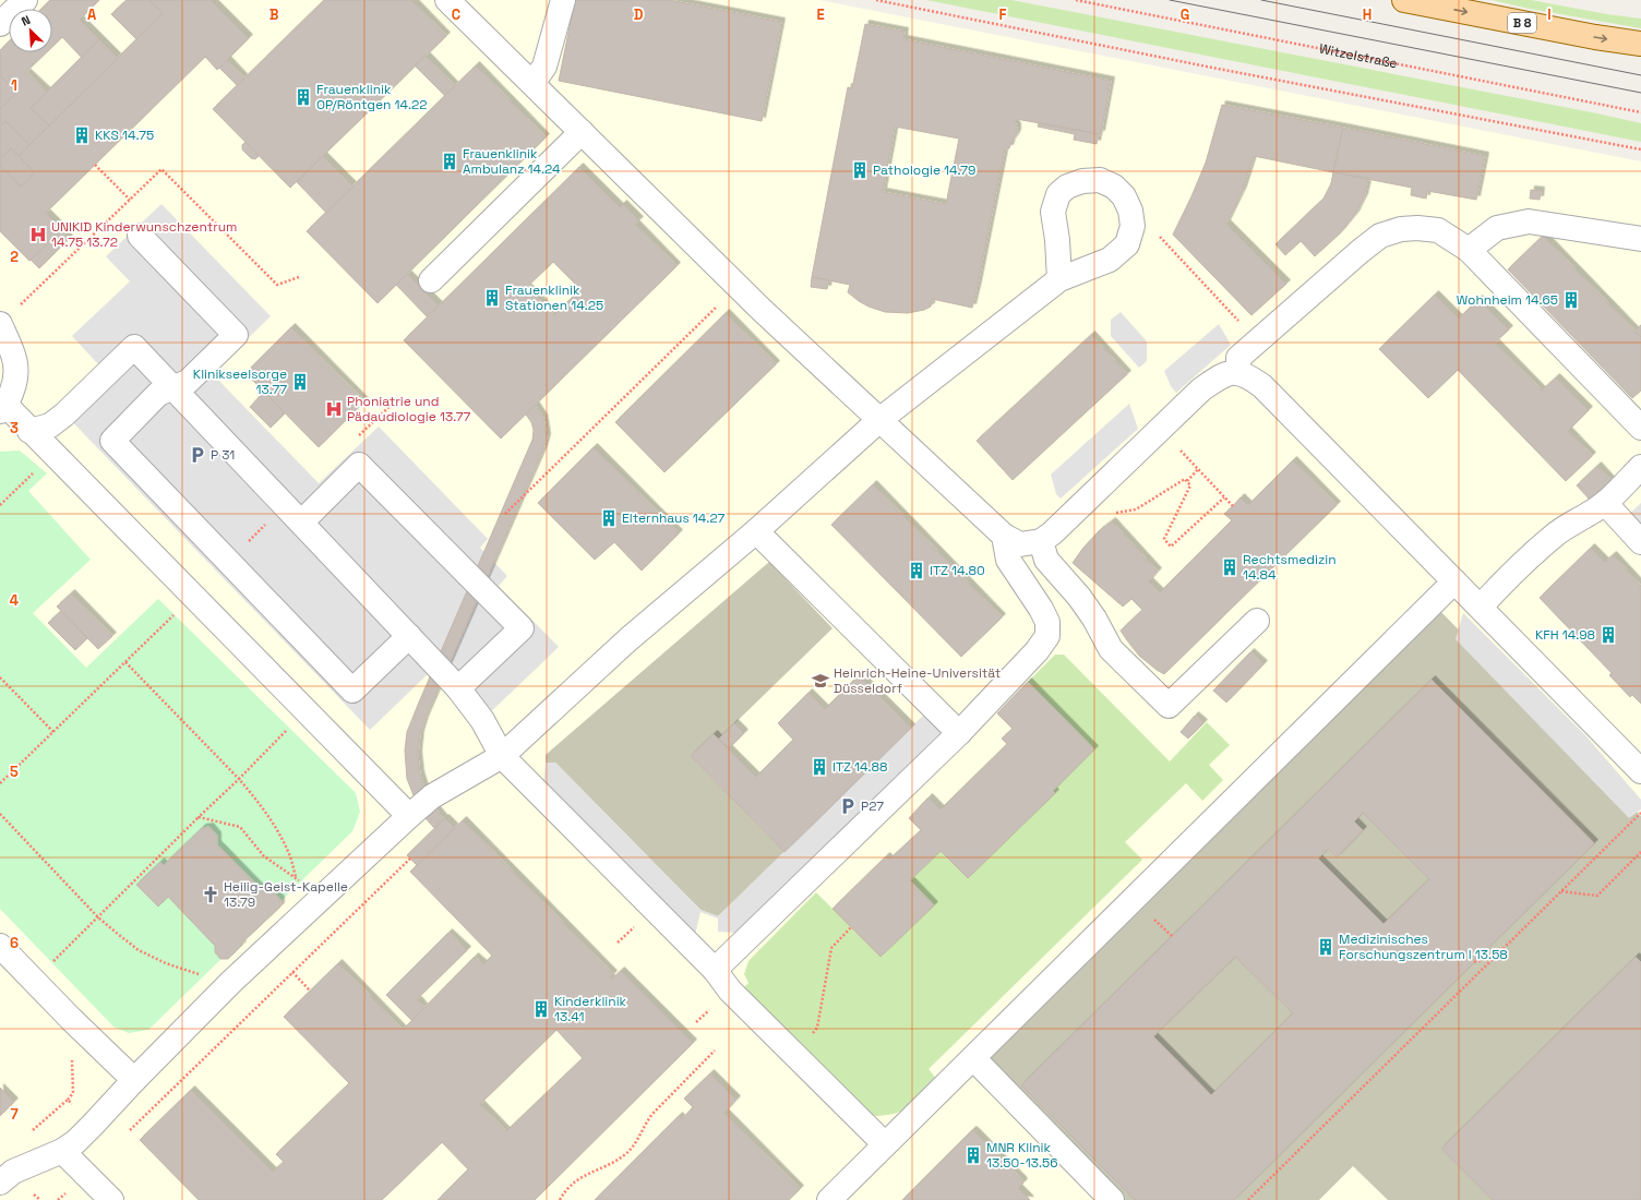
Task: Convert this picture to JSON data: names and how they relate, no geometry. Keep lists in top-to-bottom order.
{
  "streets": {
    "main road": ["B 8"],
    "path": ["Witzelstraße"]
  },
  "places": {
    "building": [
      "Frauenklinik OP/Röntgen 14.22",
      "KKS 14.75",
      "Frauenklinik Ambulanz 14.24",
      "Pathologie 14.79",
      "Frauenklinik Stationen 14.25",
      "Wohnheim 14.65",
      "Klinikseelsorge 13.77",
      "Elternhaus 14.27",
      "Rechtsmedizin 14.84",
      "ITZ 14.80",
      "KFH 14.98",
      "ITZ 14.88",
      "Medizinisches Forschungszentrum I 13.58",
      "Kinderklinik 13.41",
      "MNR Klinik 13.50-13.56"
    ],
    "hospital": ["UNIKID Kinderwunschzentrum 14.75 13.72", "Phoniatrie und Pädaudiologie 13.77"],
    "parking": ["P 31", "P27"],
    "school or university": ["Heinrich-Heine-Universität Düsseldorf"],
    "church": ["Heilig-Geist-Kapelle 13.79"]
  },
  "north": "top left",
  "grid": {
    "columns": [
      "A",
      "B",
      "C",
      "D",
      "E",
      "F",
      "G",
      "H",
      "I"
    ],
    "rows": [
      "1",
      "2",
      "3",
      "4",
      "5",
      "6",
      "7"
    ]
  }
}
